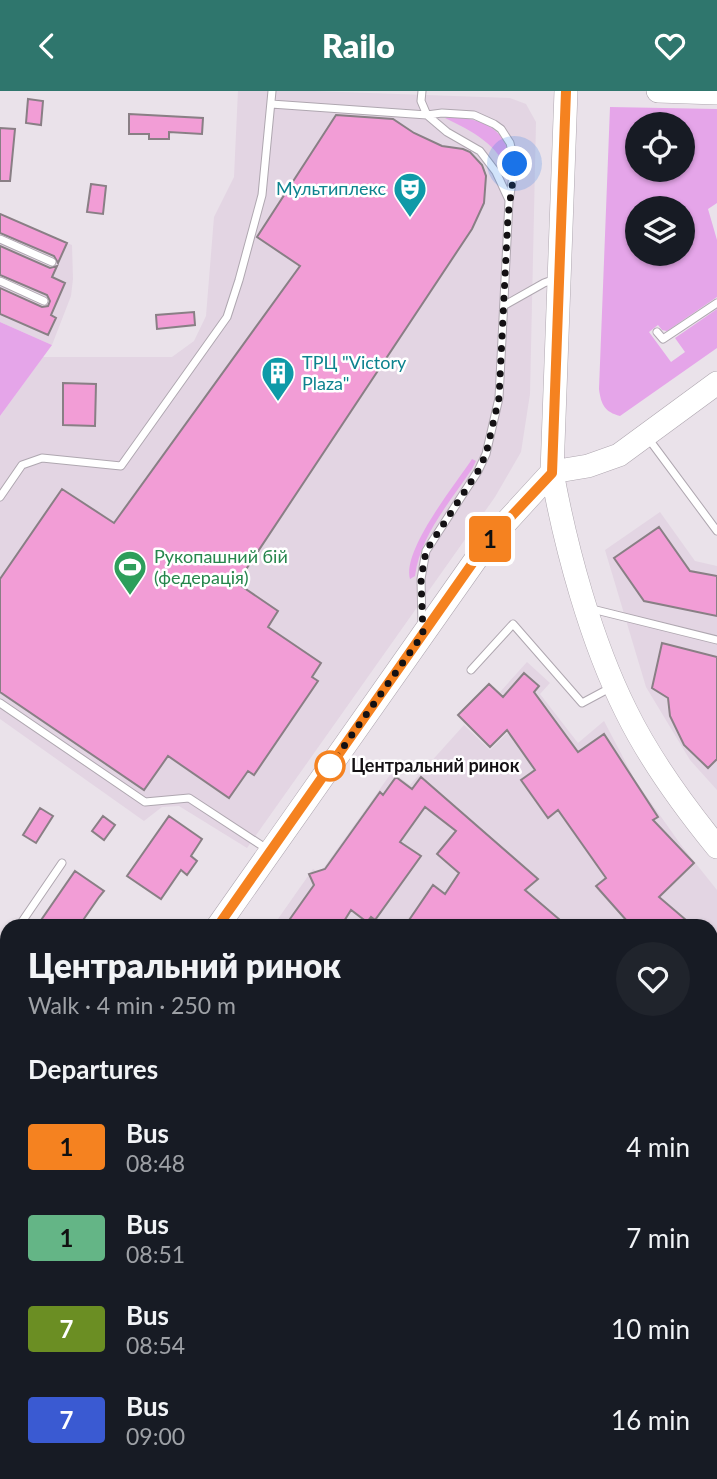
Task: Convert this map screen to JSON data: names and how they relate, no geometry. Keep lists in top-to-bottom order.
{
  "places": {
    "theatre": ["Мультиплекс"],
    "building": ["ТРЦ \"Victory Plaza\""],
    "sports": ["Рукопашний бій (федерація)"],
    "other": ["Центральний ринок"]
  },
  "lines": ["bus line 1"],
  "page": {
    "header": "Railo",
    "on_map": "1",
    "heading": [
      ["Центральний ринок", "Walk · 4 min · 250 m"],
      "Departures"
    ],
    "list": [
      {
        "mark": "1",
        "name": "Bus",
        "note": "08:48",
        "value": "4 min"
      },
      {
        "mark": "1",
        "name": "Bus",
        "note": "08:51",
        "value": "7 min"
      },
      {
        "mark": "7",
        "name": "Bus",
        "note": "08:54",
        "value": "10 min"
      },
      {
        "mark": "7",
        "name": "Bus",
        "note": "09:00",
        "value": "16 min"
      }
    ]
  }
}
